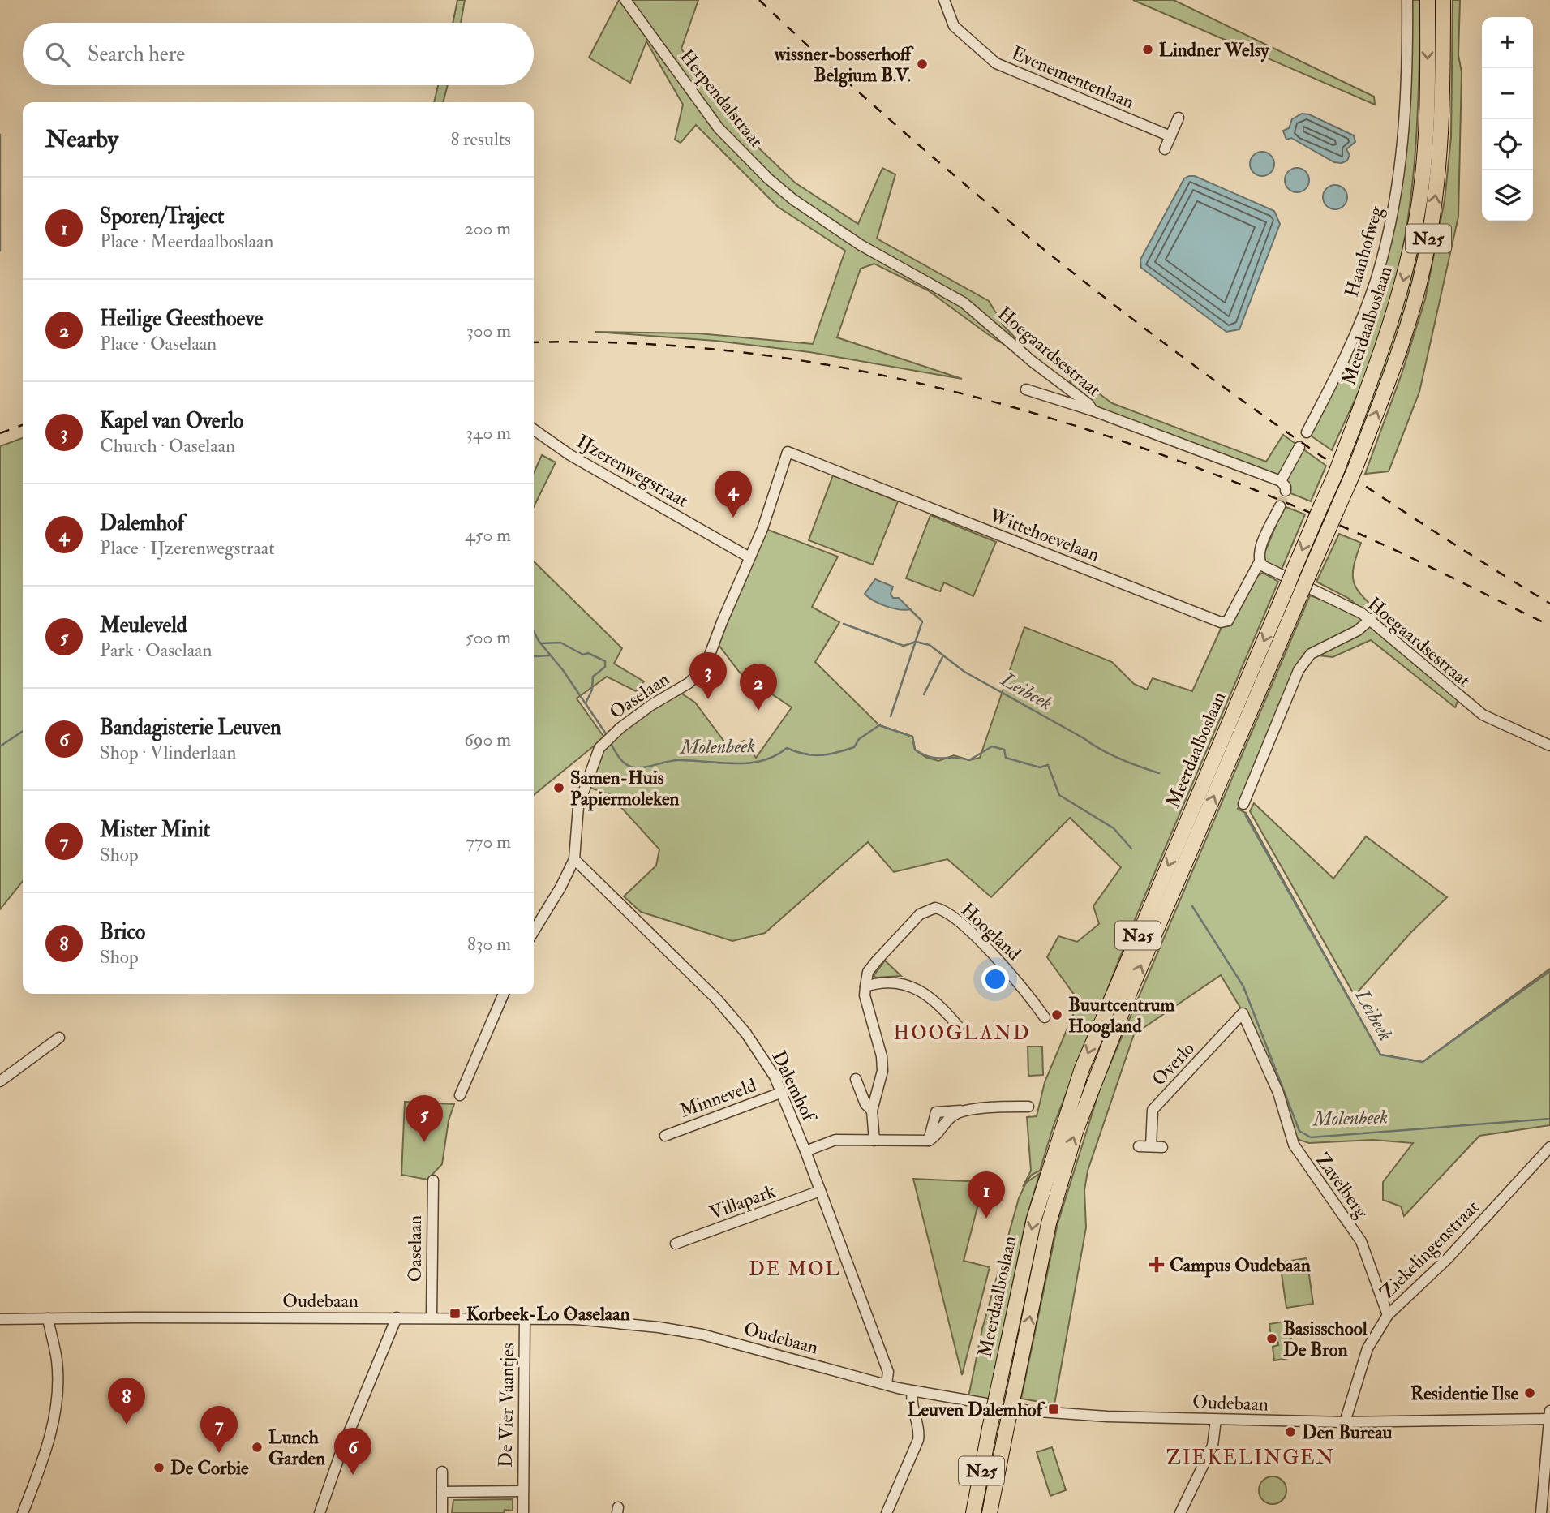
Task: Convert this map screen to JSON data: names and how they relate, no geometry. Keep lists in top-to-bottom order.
{
  "streets": {
    "highway": ["N25", "Meerdaalboslaan"],
    "street": [
      "Evenementenlaan",
      "Herpendalstraat",
      "Haanhofweg",
      "Hoegaardsestraat",
      "IJzerenwegstraat",
      "Wittehoevelaan",
      "Oaselaan",
      "Hoogland",
      "Overlo",
      "Dalemhof",
      "Minneveld",
      "Zavelberg",
      "Villapark",
      "Ziekelingenstraat",
      "Oudebaan",
      "De Vier Vaantjes"
    ]
  },
  "crossings": [
    ["Herpendalstraat", "Hoegaardsestraat"],
    ["Hoegaardsestraat", "Wittehoevelaan"],
    ["IJzerenwegstraat", "Oaselaan"],
    ["Wittehoevelaan", "Oaselaan"],
    ["Oaselaan", "Dalemhof"],
    ["Oaselaan", "Oudebaan"],
    ["Overlo", "Zavelberg"],
    ["Dalemhof", "Minneveld"],
    ["Dalemhof", "Villapark"],
    ["Dalemhof", "Oudebaan"],
    ["Zavelberg", "Ziekelingenstraat"],
    ["Ziekelingenstraat", "Oudebaan"],
    ["Oudebaan", "De Vier Vaantjes"]
  ],
  "districts": ["HOOGLAND", "DE MOL", "ZIEKELINGEN"],
  "water": ["Leibeek", "Molenbeek"],
  "places": {
    "other": [
      "Lindner Welsy",
      "wissner-bosserhoff Belgium B.V.",
      "Samen-Huis Papiermoleken",
      "Buurtcentrum Hoogland",
      "Basisschool De Bron",
      "Residentie Ilse",
      "Den Bureau",
      "Lunch Garden",
      "De Corbie"
    ],
    "health": ["Campus Oudebaan"],
    "transit": ["Korbeek-Lo Oaselaan", "Leuven Dalemhof"]
  },
  "page": {
    "map_buttons": ["+", "−"],
    "search": "Search here",
    "heading": ["Nearby", "8 results"],
    "list": [
      {
        "mark": "1",
        "name": "Sporen/Traject",
        "note": "Place · Meerdaalboslaan",
        "value": "200 m"
      },
      {
        "mark": "2",
        "name": "Heilige Geesthoeve",
        "note": "Place · Oaselaan",
        "value": "300 m"
      },
      {
        "mark": "3",
        "name": "Kapel van Overlo",
        "note": "Church · Oaselaan",
        "value": "340 m"
      },
      {
        "mark": "4",
        "name": "Dalemhof",
        "note": "Place · IJzerenwegstraat",
        "value": "450 m"
      },
      {
        "mark": "5",
        "name": "Meuleveld",
        "note": "Park · Oaselaan",
        "value": "500 m"
      },
      {
        "mark": "6",
        "name": "Bandagisterie Leuven",
        "note": "Shop · Vlinderlaan",
        "value": "690 m"
      },
      {
        "mark": "7",
        "name": "Mister Minit",
        "note": "Shop",
        "value": "770 m"
      },
      {
        "mark": "8",
        "name": "Brico",
        "note": "Shop",
        "value": "830 m"
      }
    ],
    "pins": [
      "4",
      "3",
      "2",
      "5",
      "1",
      "8",
      "7",
      "6"
    ]
  }
}
